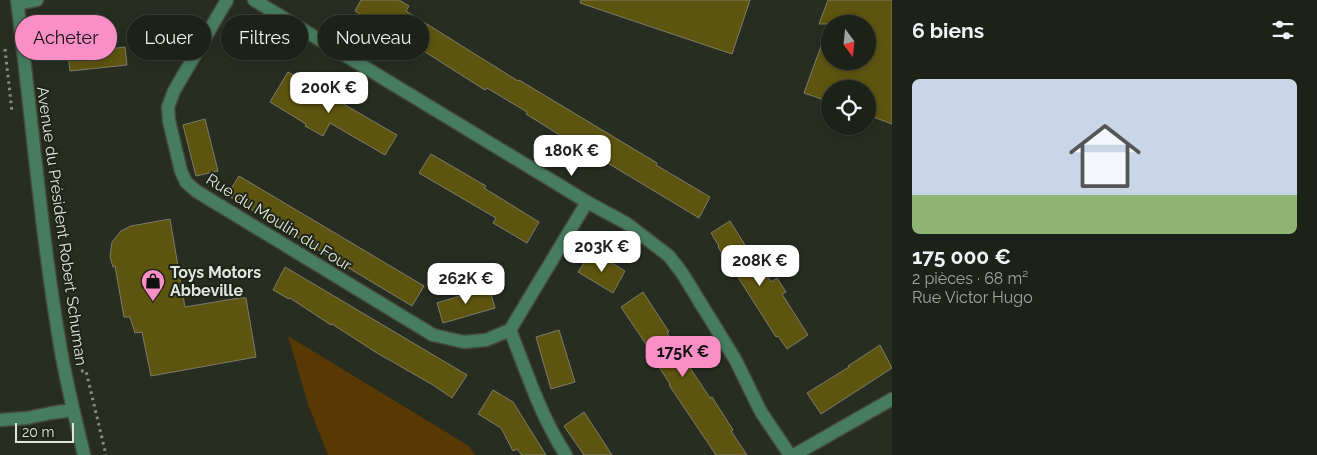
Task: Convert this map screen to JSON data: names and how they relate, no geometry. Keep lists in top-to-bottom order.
{
  "streets": {
    "street": ["Rue du Moulin du Four", "Avenue du Président Robert Schuman"]
  },
  "places": {
    "shop": ["Toys Motors Abbeville"]
  },
  "scale_bar": "20 m",
  "north": "bottom",
  "page": {
    "heading": "6 biens",
    "chip": [
      "Acheter",
      "Louer",
      "Filtres",
      "Nouveau"
    ],
    "list": [
      {
        "name": "175 000 €",
        "note": "2 pièces · 68 m² · Rue Victor Hugo"
      }
    ],
    "price": [
      "200K €",
      "180K €",
      "203K €",
      "208K €",
      "262K €",
      "175K €"
    ],
    "scale": "20 m"
  }
}
